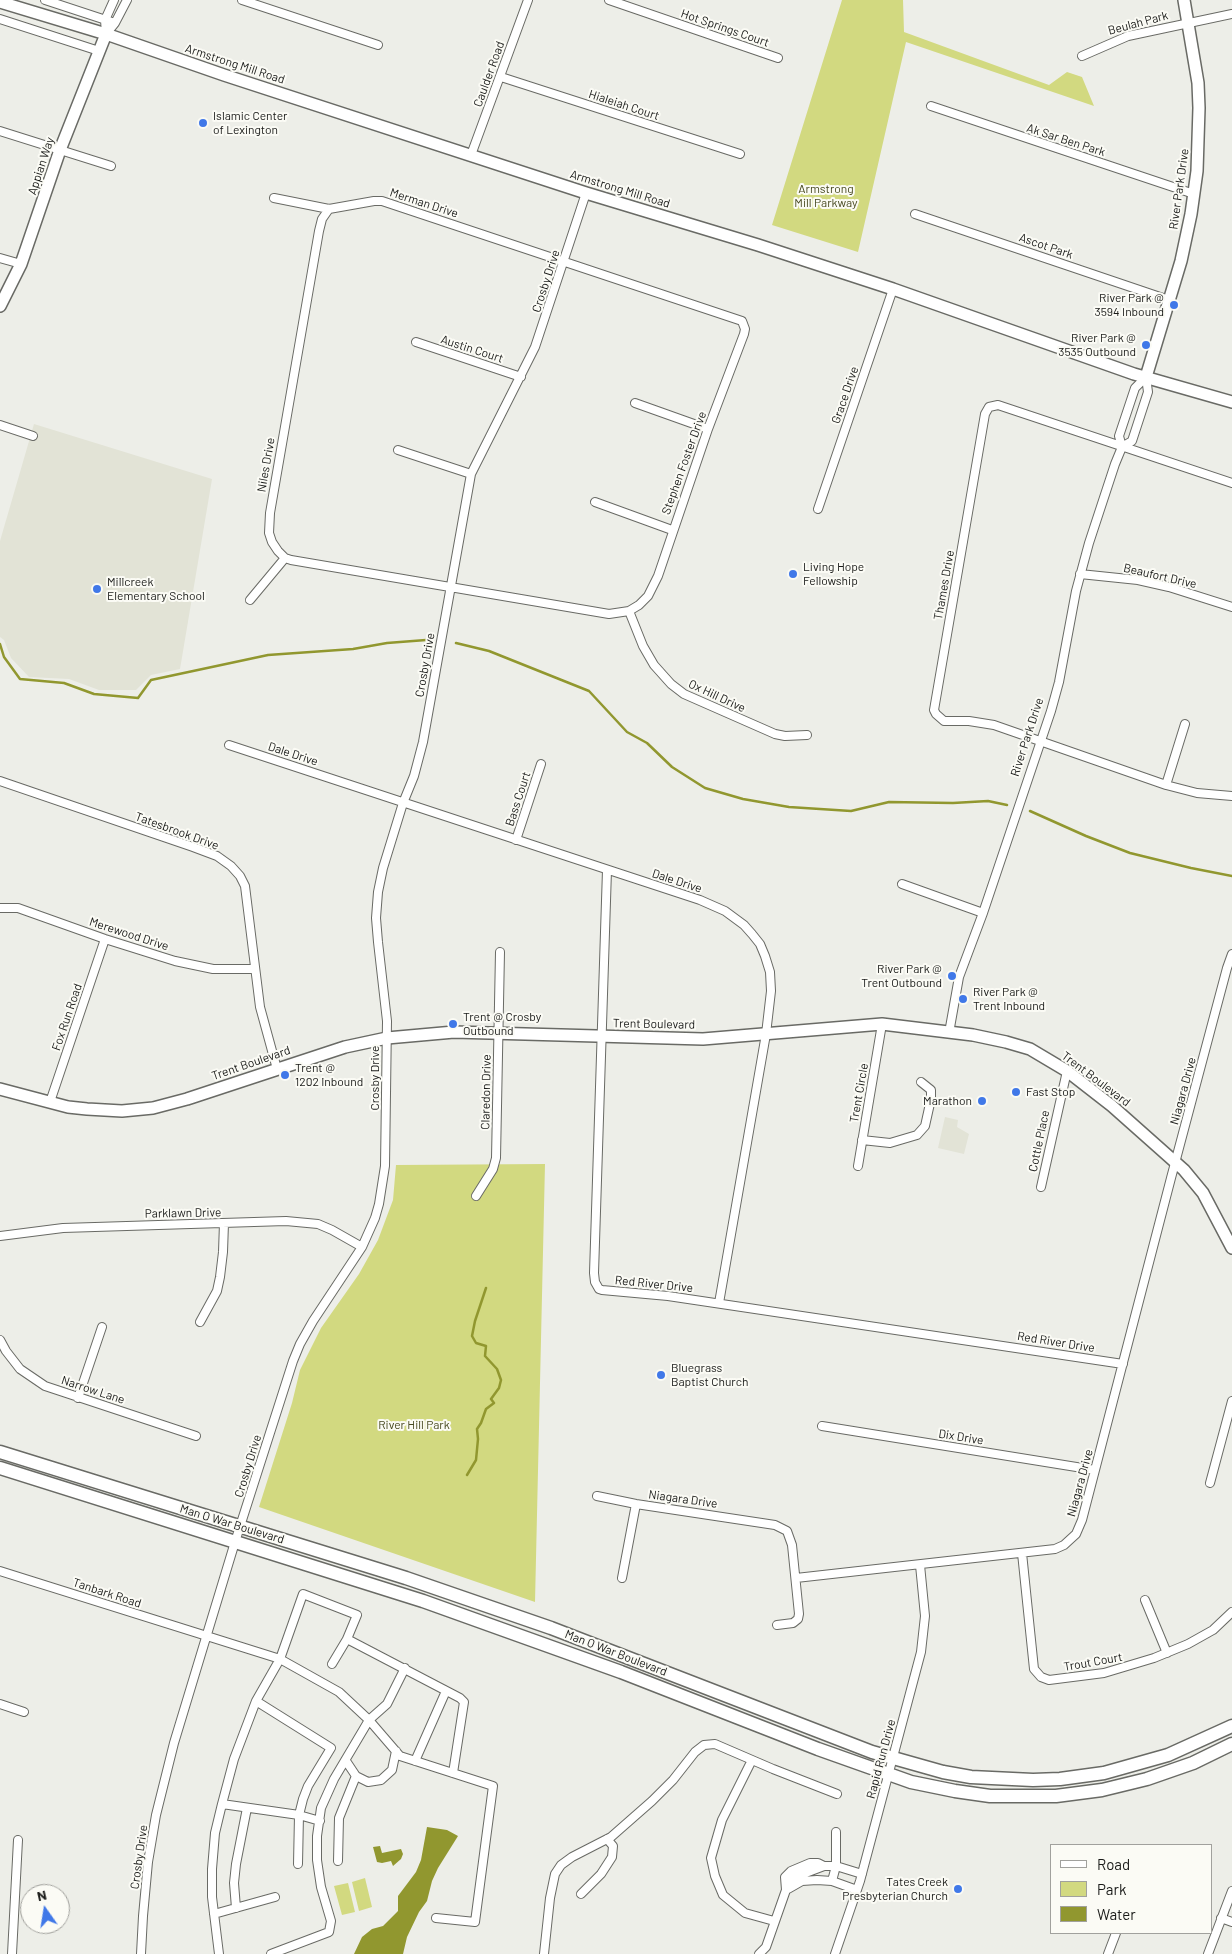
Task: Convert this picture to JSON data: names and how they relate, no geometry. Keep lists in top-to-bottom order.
{
  "streets": {
    "main road": ["Man O War Boulevard"],
    "street": [
      "Beulah Park",
      "Hot Springs Court",
      "Armstrong Mill Road",
      "Caulder Road",
      "Hialeiah Court",
      "Ak Sar Ben Park",
      "Appian Way",
      "River Park Drive",
      "Merman Drive",
      "Ascot Park",
      "Crosby Drive",
      "Austin Court",
      "Grace Drive",
      "Stephen Foster Drive",
      "Niles Drive",
      "Beaufort Drive",
      "Thames Drive",
      "Ox Hill Drive",
      "Dale Drive",
      "Bass Court",
      "Tatesbrook Drive",
      "Merewood Drive",
      "Fox Run Road",
      "Trent Boulevard",
      "Niagara Drive",
      "Claredon Drive",
      "Trent Circle",
      "Cottle Place",
      "Parklawn Drive",
      "Red River Drive",
      "Narrow Lane",
      "Dix Drive",
      "Tanbark Road",
      "Trout Court",
      "Rapid Run Drive"
    ]
  },
  "crossings": [
    ["Beulah Park", "River Park Drive"],
    ["Armstrong Mill Road", "Caulder Road"],
    ["Armstrong Mill Road", "Appian Way"],
    ["Armstrong Mill Road", "River Park Drive"],
    ["Armstrong Mill Road", "Crosby Drive"],
    ["Armstrong Mill Road", "Grace Drive"],
    ["Caulder Road", "Hialeiah Court"],
    ["Ak Sar Ben Park", "River Park Drive"],
    ["River Park Drive", "Ascot Park"],
    ["River Park Drive", "Beaufort Drive"],
    ["River Park Drive", "Thames Drive"],
    ["River Park Drive", "Trent Boulevard"],
    ["Merman Drive", "Crosby Drive"],
    ["Merman Drive", "Stephen Foster Drive"],
    ["Merman Drive", "Niles Drive"],
    ["Crosby Drive", "Austin Court"],
    ["Crosby Drive", "Stephen Foster Drive"],
    ["Crosby Drive", "Dale Drive"],
    ["Crosby Drive", "Trent Boulevard"],
    ["Crosby Drive", "Parklawn Drive"],
    ["Crosby Drive", "Man O War Boulevard"],
    ["Crosby Drive", "Tanbark Road"],
    ["Stephen Foster Drive", "Ox Hill Drive"],
    ["Dale Drive", "Bass Court"],
    ["Dale Drive", "Trent Boulevard"],
    ["Dale Drive", "Red River Drive"],
    ["Tatesbrook Drive", "Merewood Drive"],
    ["Tatesbrook Drive", "Trent Boulevard"],
    ["Merewood Drive", "Fox Run Road"],
    ["Fox Run Road", "Trent Boulevard"],
    ["Trent Boulevard", "Niagara Drive"],
    ["Trent Boulevard", "Claredon Drive"],
    ["Trent Boulevard", "Trent Circle"],
    ["Trent Boulevard", "Cottle Place"],
    ["Trent Boulevard", "Red River Drive"],
    ["Niagara Drive", "Red River Drive"],
    ["Niagara Drive", "Dix Drive"],
    ["Niagara Drive", "Trout Court"],
    ["Niagara Drive", "Rapid Run Drive"],
    ["Man O War Boulevard", "Rapid Run Drive"]
  ],
  "parks": ["Armstrong Mill Parkway", "River Hill Park"],
  "places": [
    "Islamic Center of Lexington",
    "River Park @ 3594 Inbound",
    "River Park @ 3535 Outbound",
    "Living Hope Fellowship",
    "Millcreek Elementary School",
    "River Park @ Trent Outbound",
    "River Park @ Trent Inbound",
    "Trent @ Crosby Outbound",
    "Trent @ 1202 Inbound",
    "Fast Stop",
    "Marathon",
    "Bluegrass Baptist Church",
    "Tates Creek Presbyterian Church"
  ],
  "legend": ["Road", "Park", "Water"],
  "north": "top"
}
